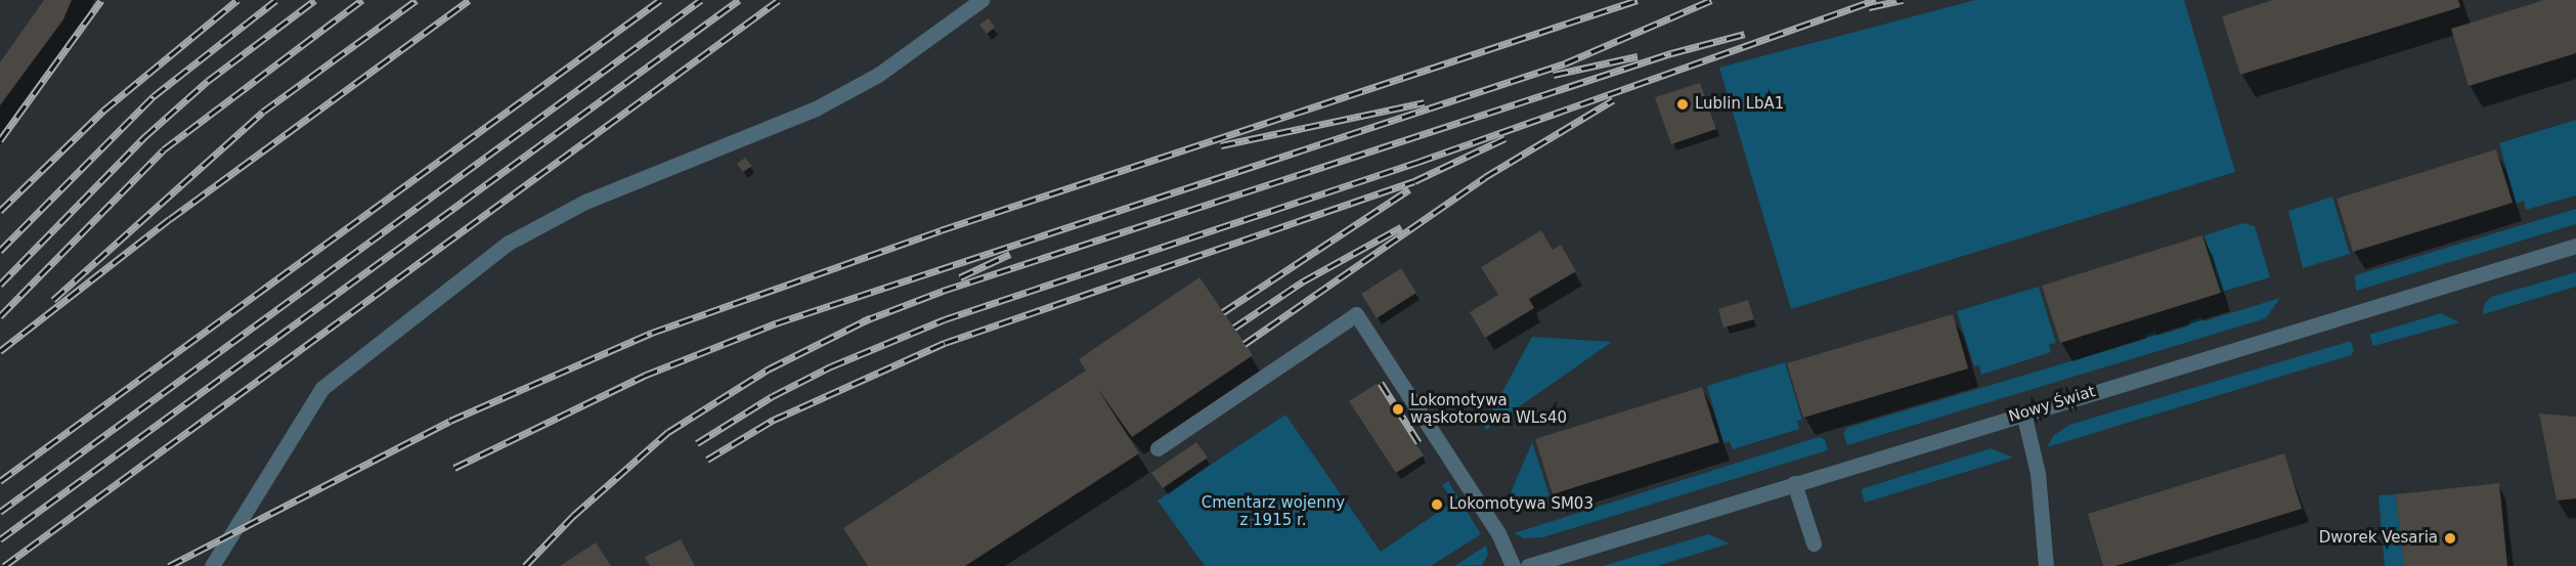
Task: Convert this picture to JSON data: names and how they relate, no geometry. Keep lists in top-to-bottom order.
{
  "streets": {
    "street": ["Nowy Świat"]
  },
  "parks": ["Cmentarz wojenny z 1915 r."],
  "places": [
    "Lublin LbA1",
    "Lokomotywa wąskotorowa WLs40",
    "Lokomotywa SM03",
    "Dworek Vesaria"
  ]
}
